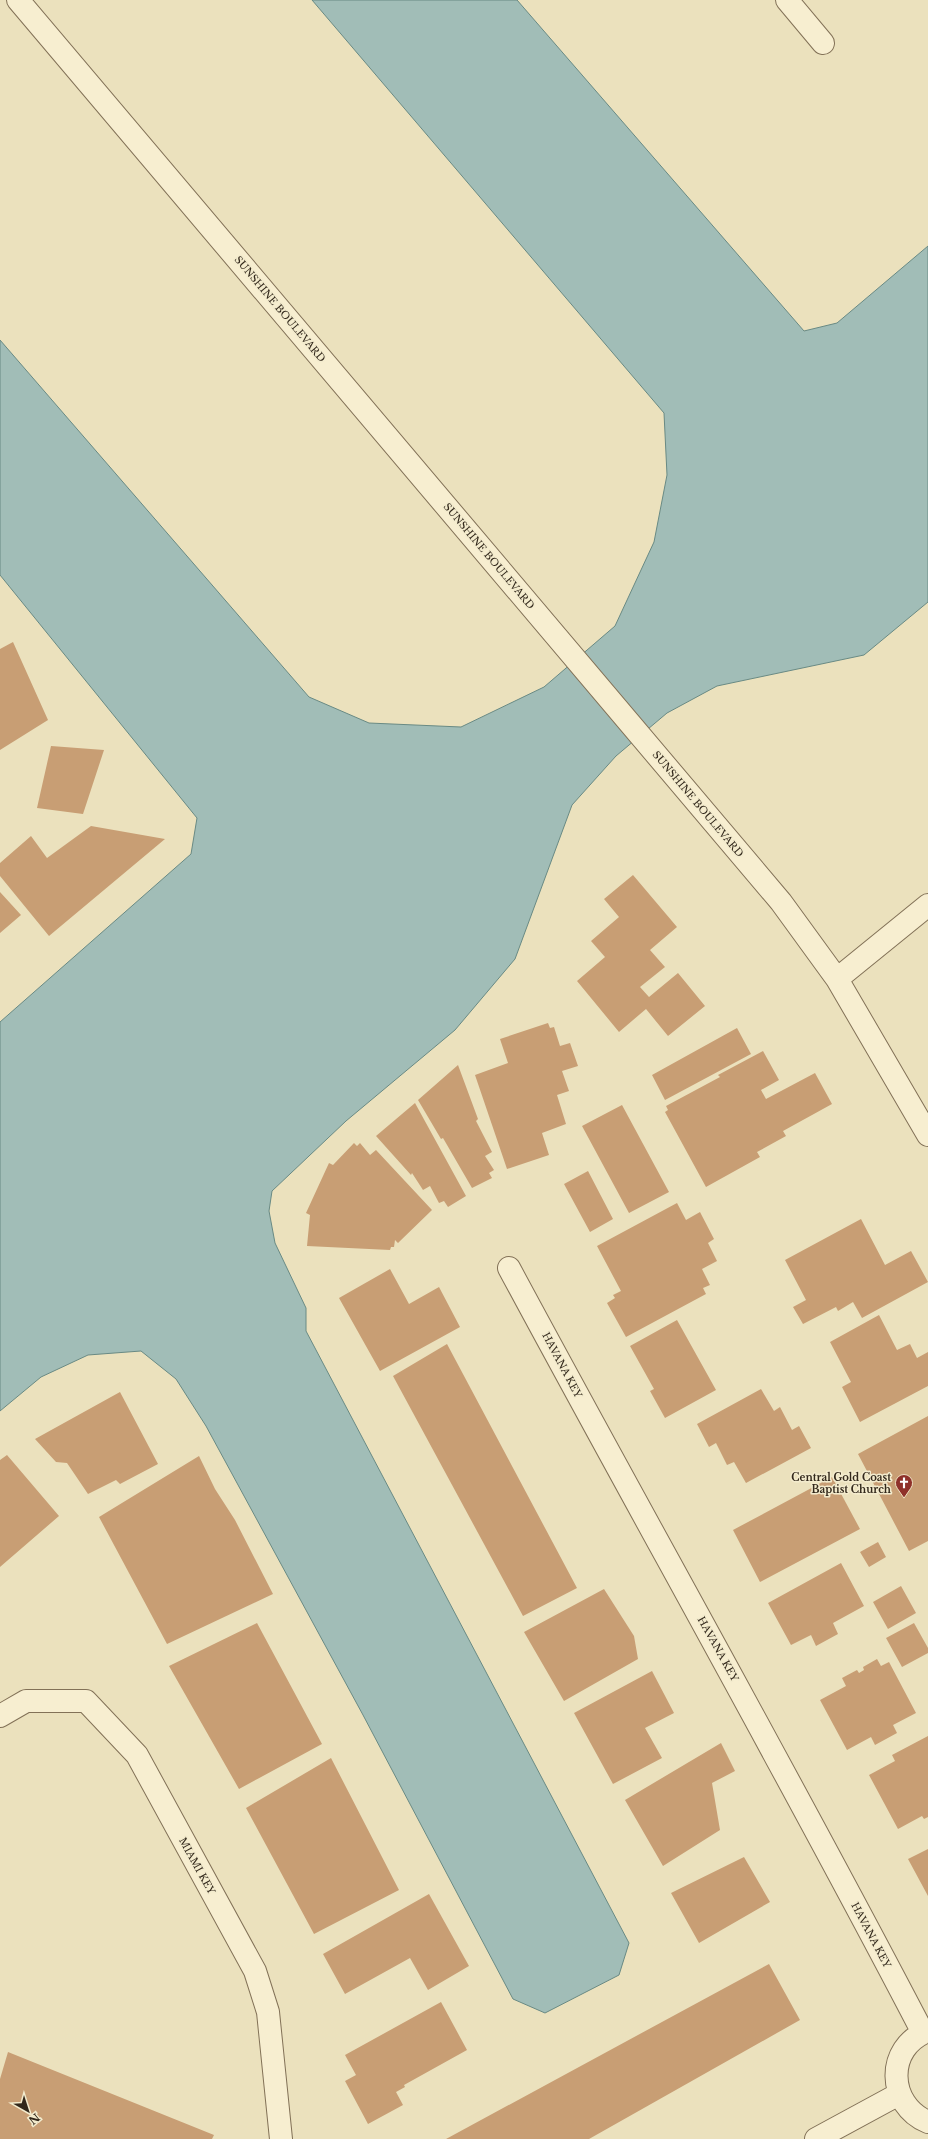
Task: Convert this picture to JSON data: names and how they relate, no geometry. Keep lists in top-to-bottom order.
{
  "streets": {
    "street": ["SUNSHINE BOULEVARD", "HAVANA KEY", "MIAMI KEY"]
  },
  "places": {
    "church": ["Central Gold Coast Baptist Church"]
  },
  "north": "bottom right"
}
